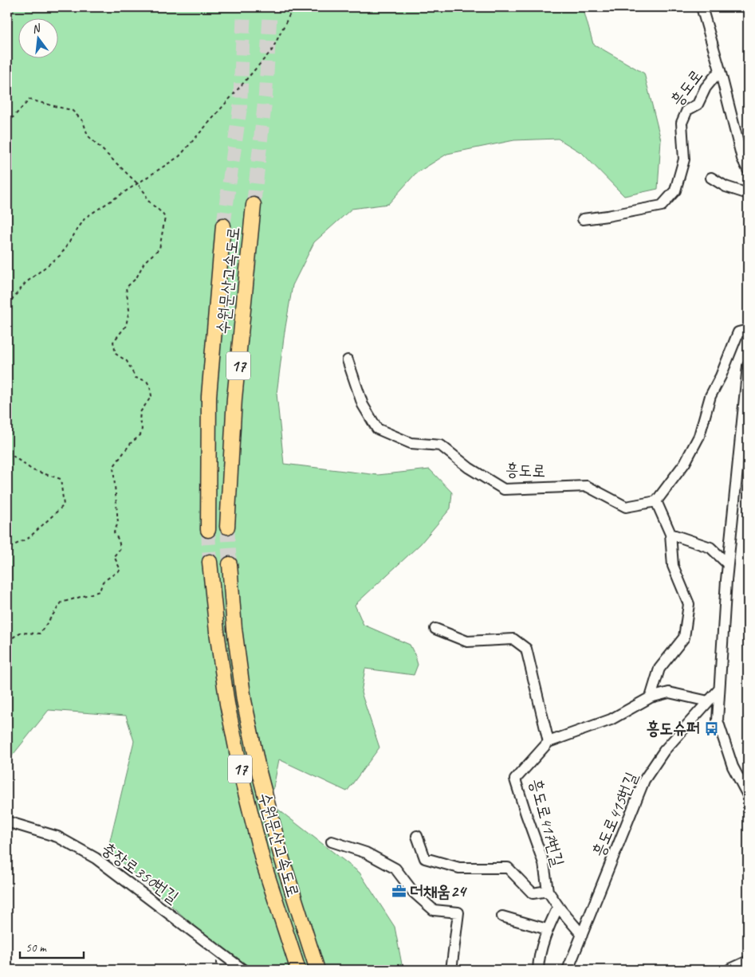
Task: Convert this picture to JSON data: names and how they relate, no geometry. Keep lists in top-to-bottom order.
{
  "streets": {
    "highway": ["수원문산고속도로", "17"],
    "street": [
      "흥도로",
      "흥도로415번길",
      "흥도로417번길",
      "충장로350번길"
    ]
  },
  "crossings": [
    ["흥도로415번길", "흥도로417번길"]
  ],
  "places": {
    "bus stop": ["흥도슈퍼"],
    "office": ["더채움24"]
  },
  "scale_bar": "50 m",
  "north": "top"
}
